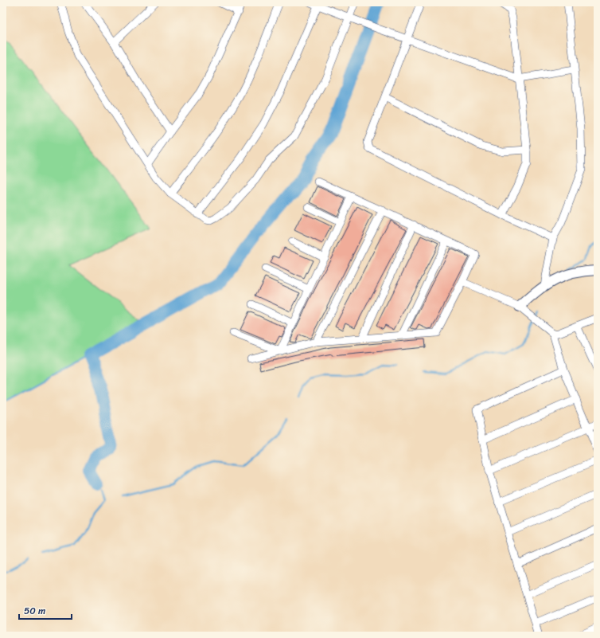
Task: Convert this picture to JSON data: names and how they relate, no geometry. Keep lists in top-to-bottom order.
{
  "scale_bar": "50 m"
}
